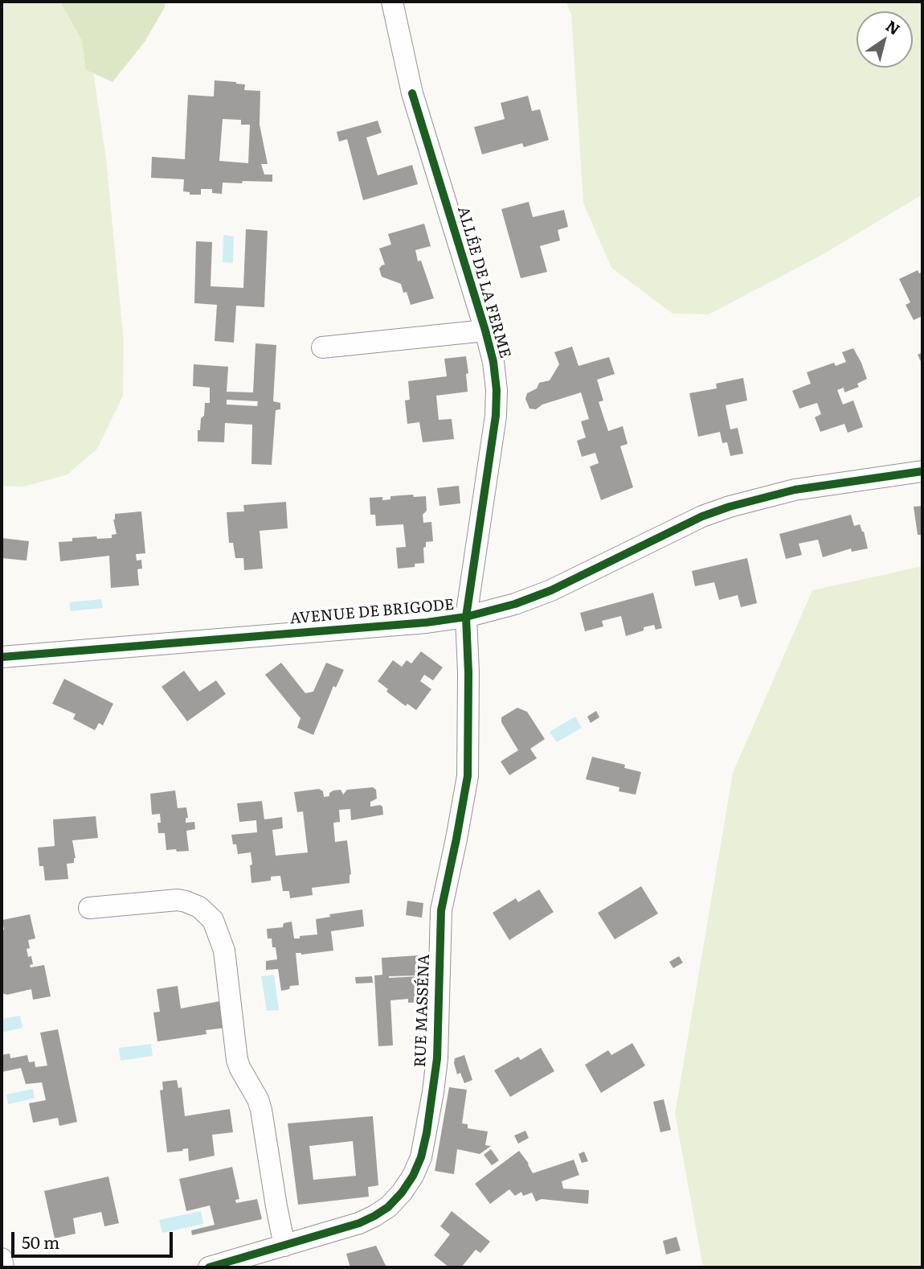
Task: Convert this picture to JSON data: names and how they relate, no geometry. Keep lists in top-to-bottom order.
{
  "streets": {
    "street": ["ALLÉE DE LA FERME", "AVENUE DE BRIGODE", "RUE MASSÉNA"]
  },
  "crossings": [
    ["ALLÉE DE LA FERME", "AVENUE DE BRIGODE"],
    ["ALLÉE DE LA FERME", "RUE MASSÉNA"],
    ["AVENUE DE BRIGODE", "RUE MASSÉNA"]
  ],
  "scale_bar": "50 m",
  "north": "top right"
}
